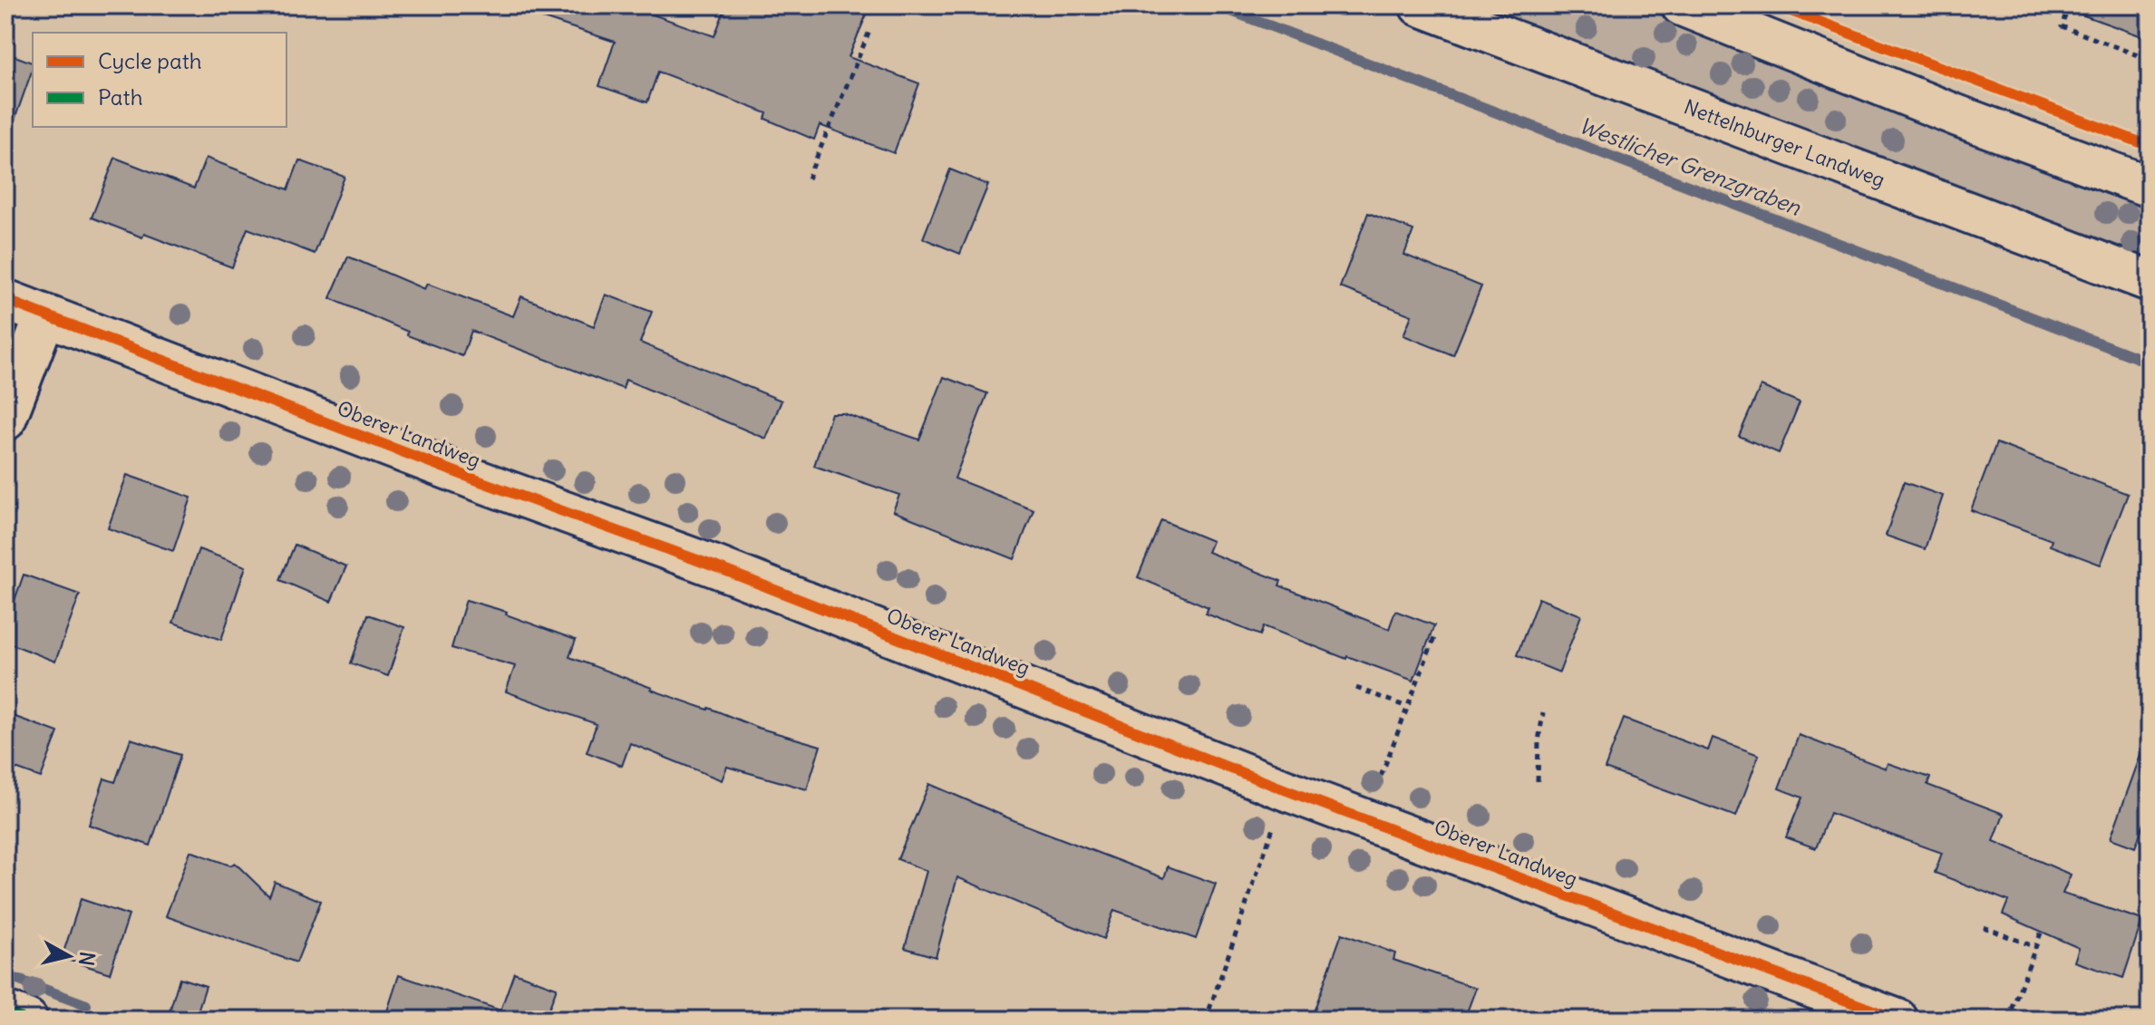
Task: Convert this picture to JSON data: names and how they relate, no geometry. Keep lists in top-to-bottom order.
{
  "streets": {
    "street": ["Nettelnburger Landweg", "Oberer Landweg"]
  },
  "water": ["Westlicher Grenzgraben"],
  "legend": ["Cycle path", "Path"],
  "north": "right"
}
